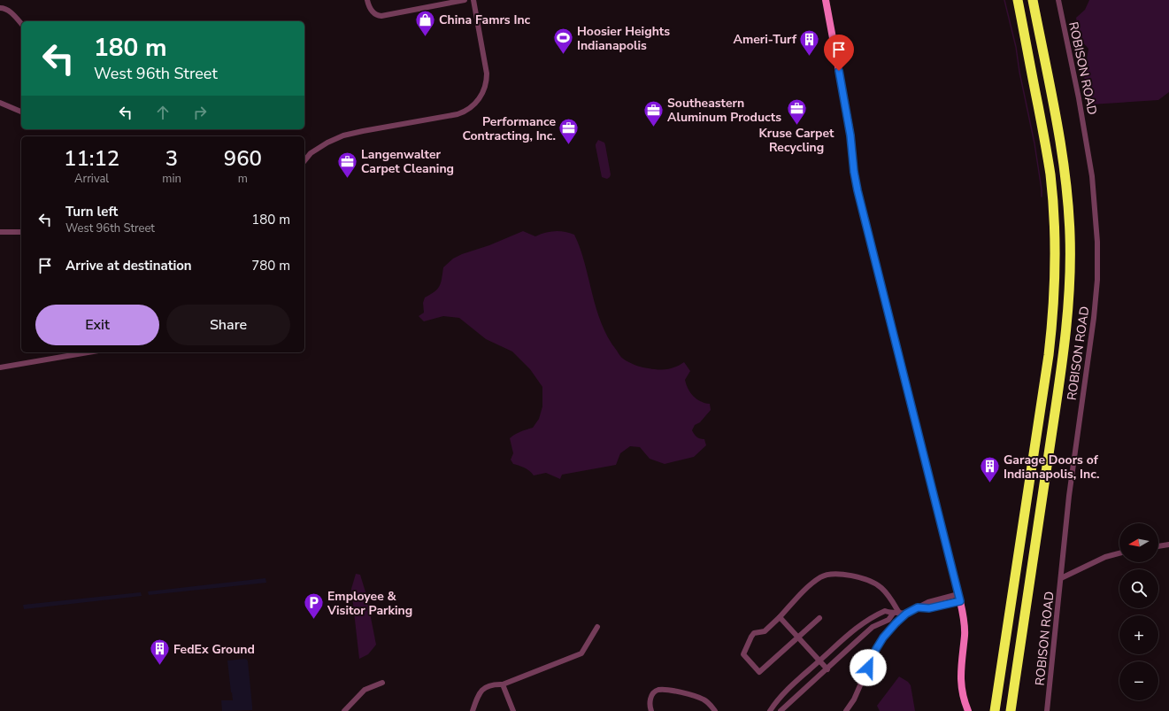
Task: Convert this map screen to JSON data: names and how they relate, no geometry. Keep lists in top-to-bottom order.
{
  "streets": {
    "street": ["ROBISON ROAD"]
  },
  "places": {
    "shop": ["China Famrs Inc"],
    "sports": ["Hoosier Heights Indianapolis"],
    "building": ["Ameri-Turf", "Garage Doors of Indianapolis, Inc.", "FedEx Ground"],
    "office": [
      "Kruse Carpet Recycling",
      "Southeastern Aluminum Products",
      "Performance Contracting, Inc.",
      "Langenwalter Carpet Cleaning"
    ],
    "parking": ["Employee & Visitor Parking"]
  },
  "north": "left",
  "page": {
    "turn": ["180 m", "West 96th Street"],
    "eta": [
      "11:12",
      "Arrival",
      "3",
      "min",
      "960",
      "m"
    ],
    "list": [
      {
        "name": "Turn left",
        "note": "West 96th Street",
        "value": "180 m"
      },
      {
        "name": "Arrive at destination",
        "value": "780 m"
      }
    ],
    "buttons": ["Exit", "Share"],
    "map_buttons": ["+", "−"]
  }
}
